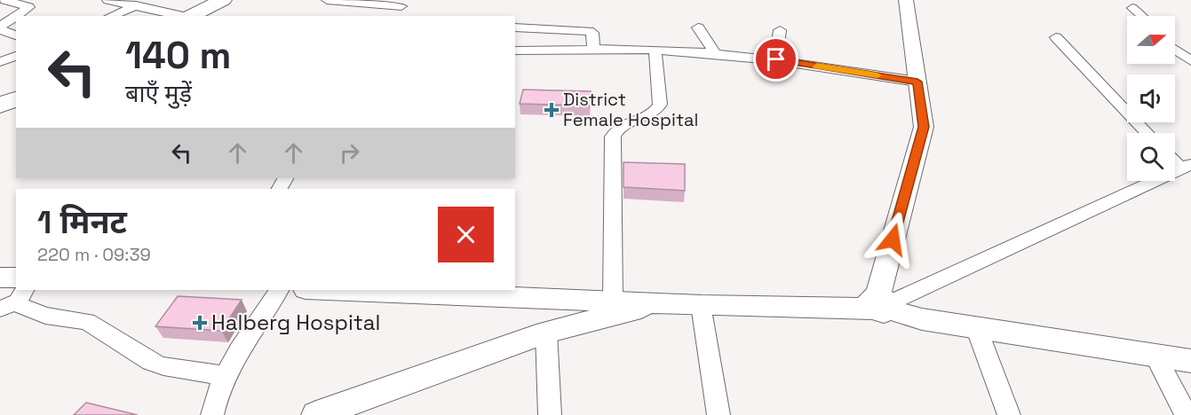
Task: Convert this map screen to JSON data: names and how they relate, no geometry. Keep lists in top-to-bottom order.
{
  "places": {
    "health": ["District Female Hospital", "Halberg Hospital"]
  },
  "north": "right",
  "page": {
    "turn": ["140 m", "बाएँ मुड़ें"],
    "heading": ["1 मिनट", "220 m · 09:39"]
  }
}
